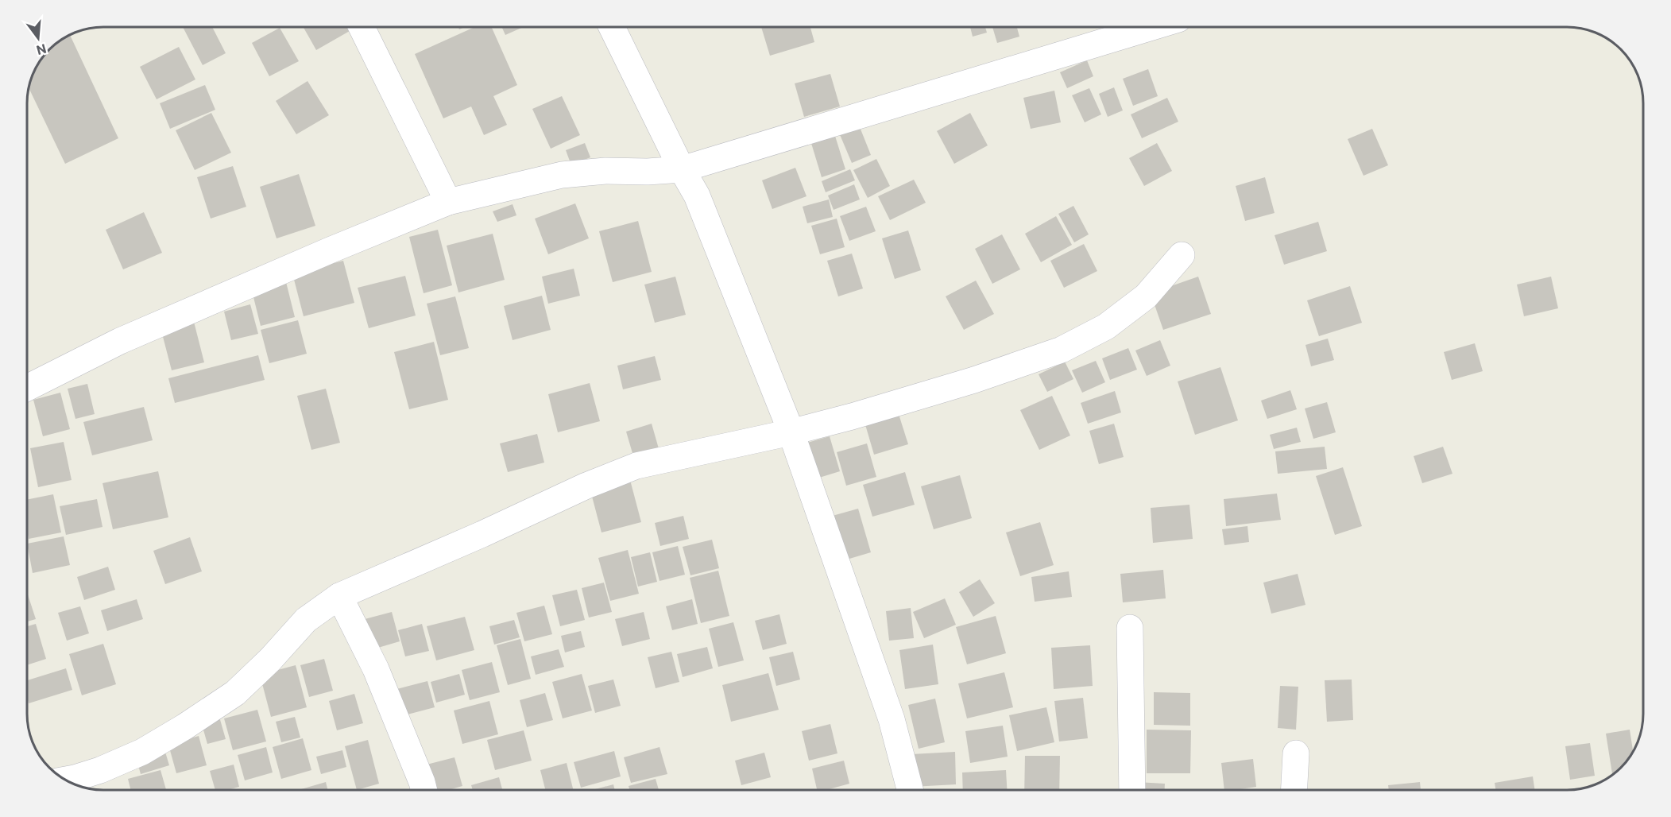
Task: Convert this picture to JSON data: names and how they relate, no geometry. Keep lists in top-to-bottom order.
{
  "north": "bottom"
}
